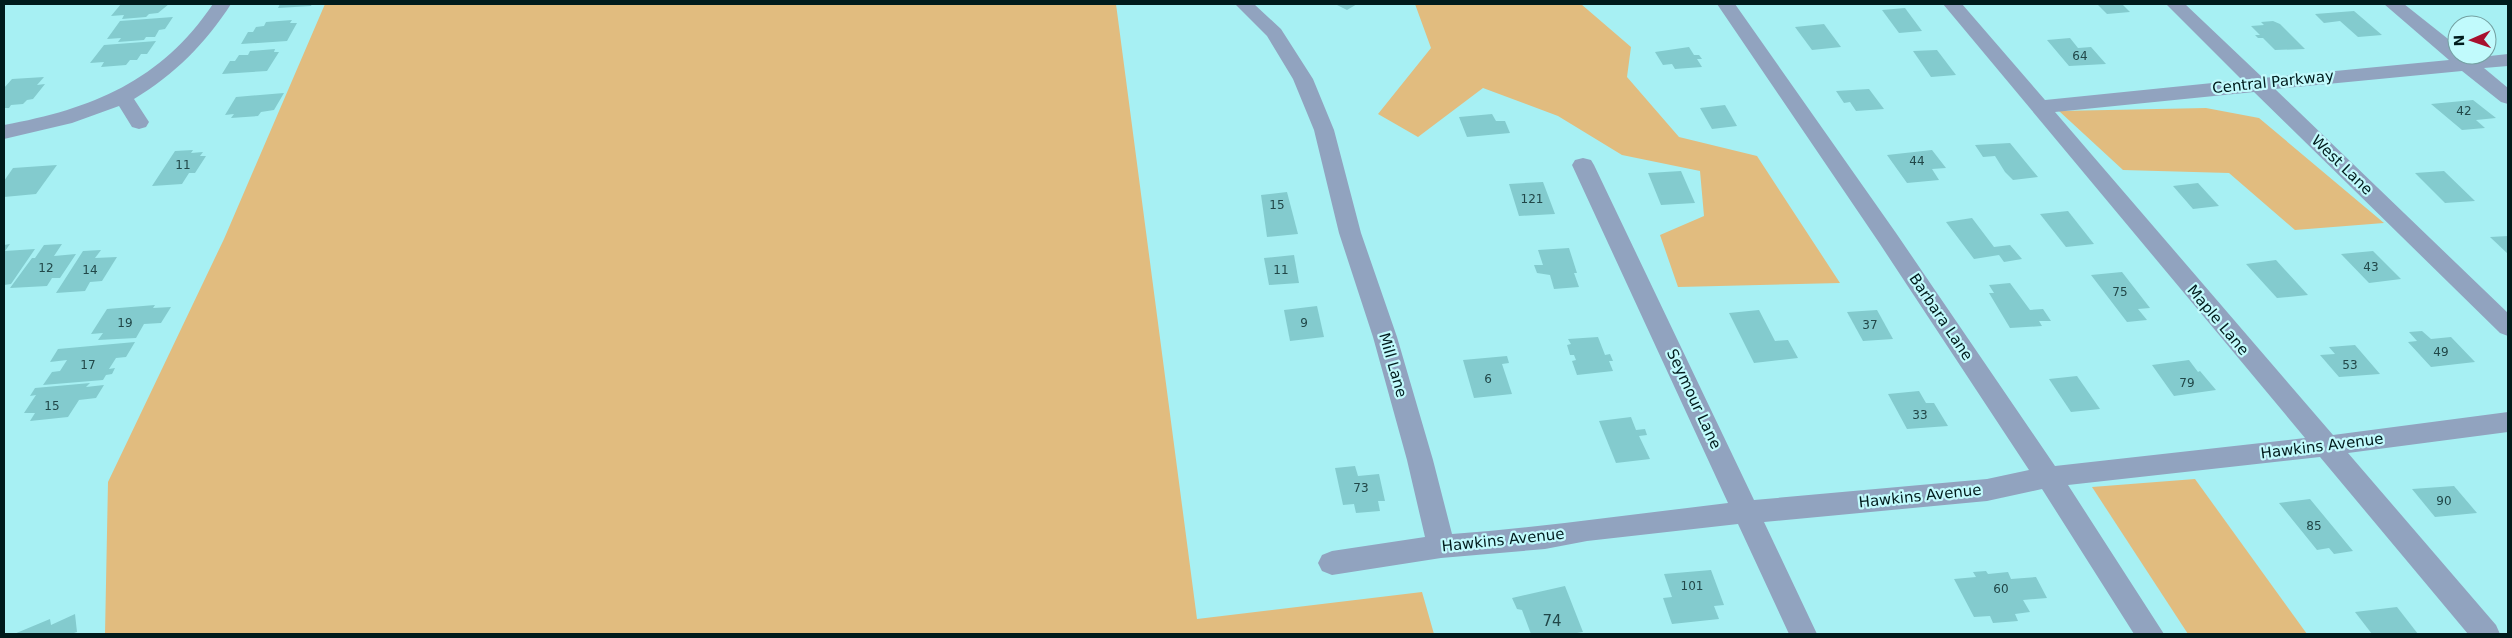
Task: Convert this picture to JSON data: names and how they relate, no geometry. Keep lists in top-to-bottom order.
{
  "streets": {
    "street": [
      "Central Parkway",
      "West Lane",
      "Barbara Lane",
      "Maple Lane",
      "Mill Lane",
      "Seymour Lane",
      "Hawkins Avenue"
    ]
  },
  "crossings": [
    ["Central Parkway", "West Lane"],
    ["Central Parkway", "Maple Lane"],
    ["Barbara Lane", "Hawkins Avenue"],
    ["Maple Lane", "Hawkins Avenue"],
    ["Mill Lane", "Hawkins Avenue"],
    ["Seymour Lane", "Hawkins Avenue"]
  ],
  "house_numbers": [
    "64",
    "42",
    "44",
    "11",
    "121",
    "15",
    "43",
    "12",
    "14",
    "11",
    "75",
    "19",
    "9",
    "37",
    "49",
    "17",
    "53",
    "6",
    "79",
    "15",
    "33",
    "73",
    "90",
    "85",
    "101",
    "60",
    "74"
  ],
  "north": "left"
}
